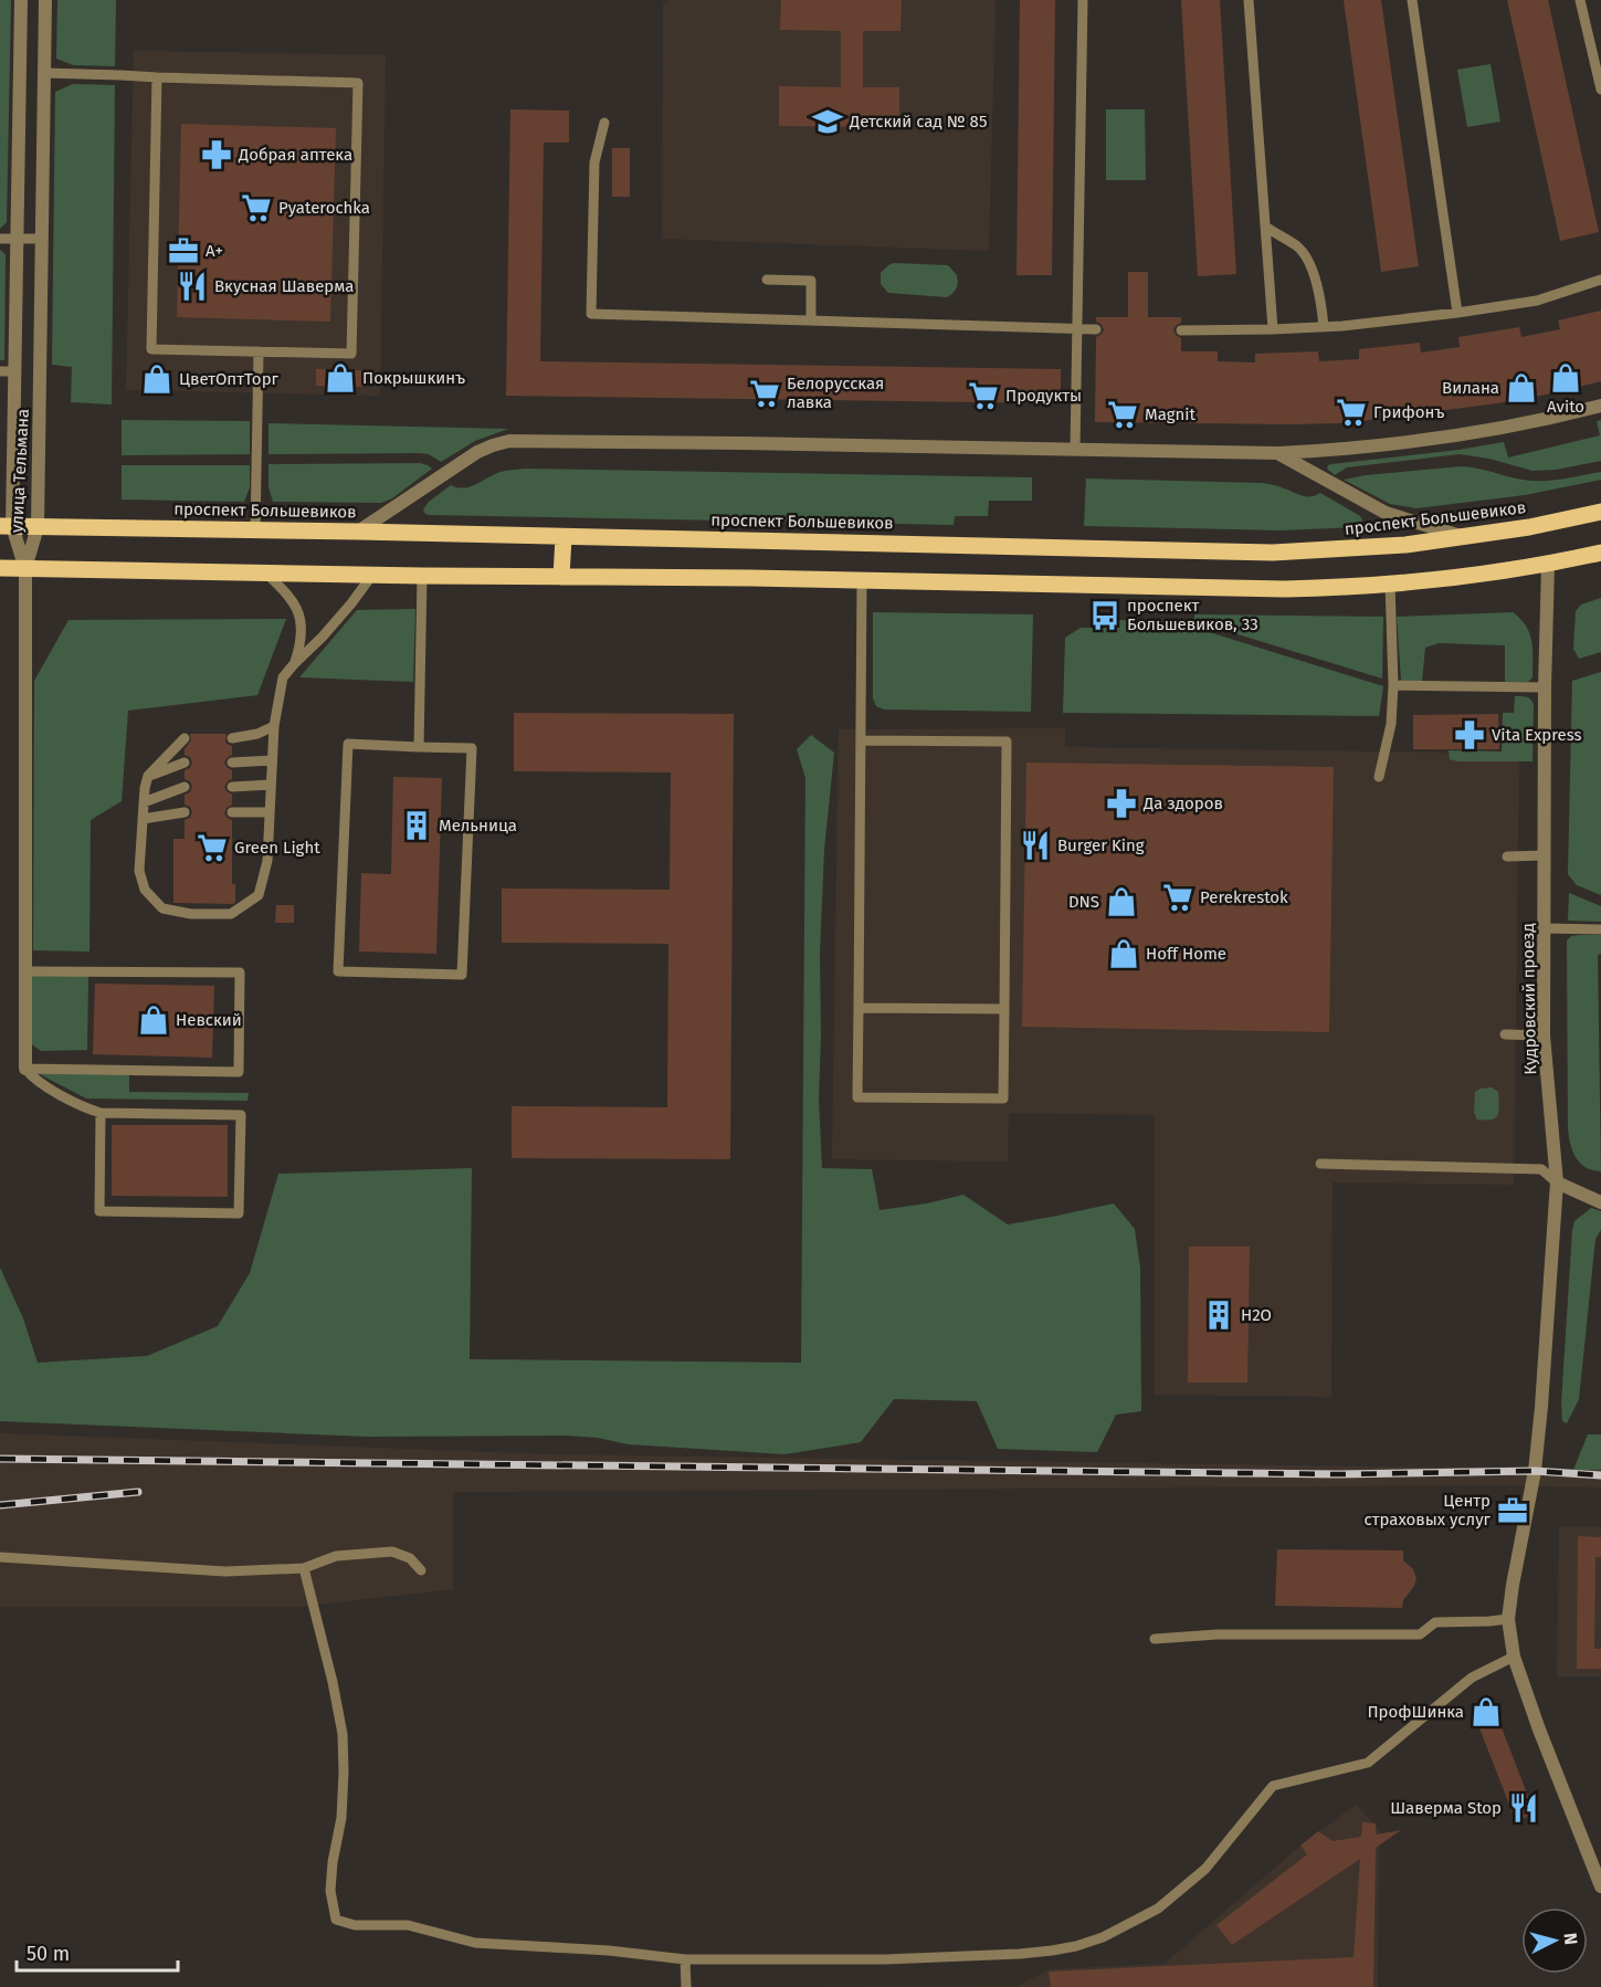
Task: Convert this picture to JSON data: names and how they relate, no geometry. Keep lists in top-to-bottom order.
{
  "streets": {
    "main road": ["проспект Большевиков"],
    "street": ["улица Тельмана", "Кудровский проезд"]
  },
  "crossings": [
    ["улица Тельмана", "проспект Большевиков"]
  ],
  "places": {
    "school or university": ["Детский сад № 85"],
    "pharmacy": ["Добрая аптека", "Vita Express", "Да здоров"],
    "supermarket": [
      "Pyaterochka",
      "Белорусская лавка",
      "Продукты",
      "Грифонъ",
      "Magnit",
      "Green Light",
      "Perekrestok"
    ],
    "office": ["А+", "Центр страховых услуг"],
    "restaurant": ["Вкусная Шаверма", "Burger King", "Шаверма Stop"],
    "shop": [
      "Покрышкинъ",
      "Avito",
      "ЦветОптТорг",
      "Вилана",
      "DNS",
      "Hoff Home",
      "Невский",
      "ПрофШинка"
    ],
    "bus stop": ["проспект Большевиков, 33"],
    "building": ["Мельница", "H2O"]
  },
  "scale_bar": "50 m",
  "north": "right"
}
